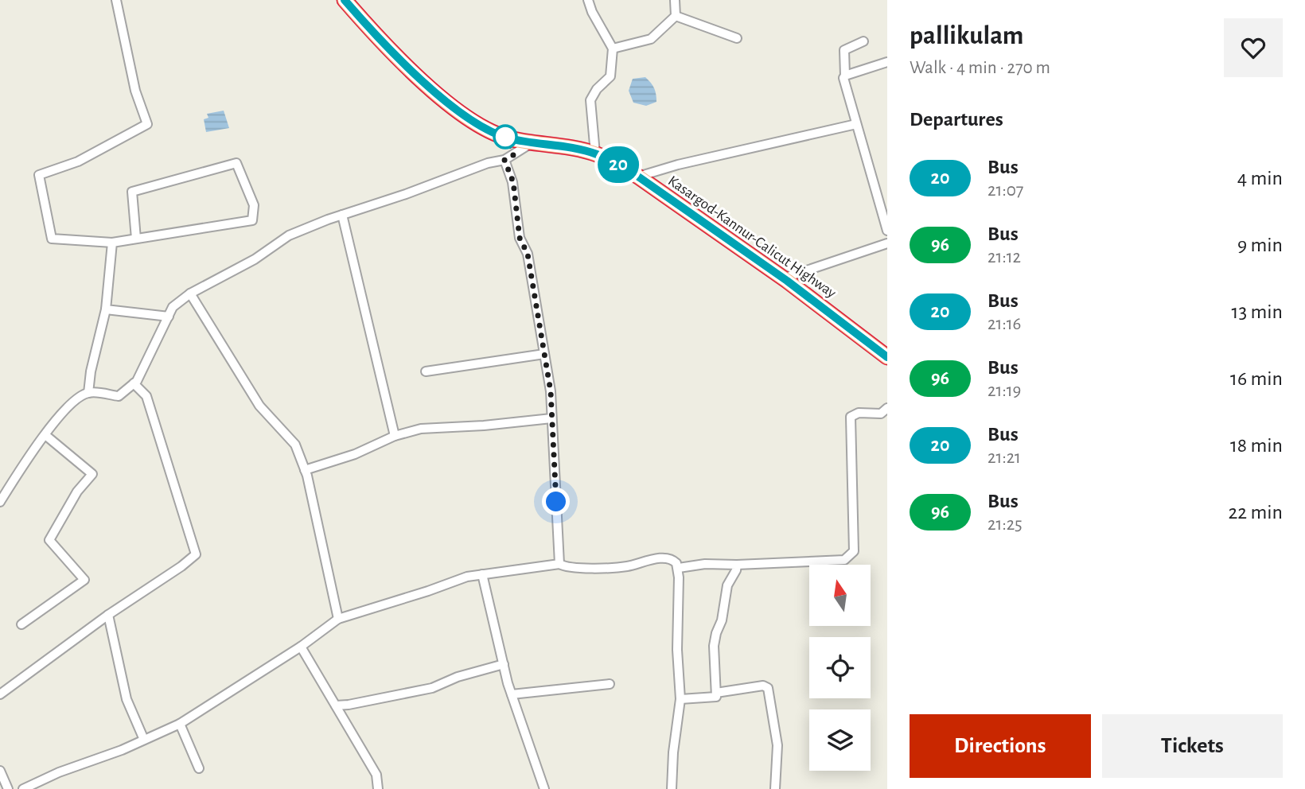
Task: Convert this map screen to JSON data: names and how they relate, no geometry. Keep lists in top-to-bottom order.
{
  "streets": {
    "highway": ["Kasargod-Kannur-Calicut Highway"]
  },
  "lines": ["bus line 20"],
  "north": "top",
  "page": {
    "on_map": "20",
    "heading": [
      ["pallikulam", "Walk · 4 min · 270 m"],
      "Departures"
    ],
    "list": [
      {
        "mark": "20",
        "name": "Bus",
        "note": "21:07",
        "value": "4 min"
      },
      {
        "mark": "96",
        "name": "Bus",
        "note": "21:12",
        "value": "9 min"
      },
      {
        "mark": "20",
        "name": "Bus",
        "note": "21:16",
        "value": "13 min"
      },
      {
        "mark": "96",
        "name": "Bus",
        "note": "21:19",
        "value": "16 min"
      },
      {
        "mark": "20",
        "name": "Bus",
        "note": "21:21",
        "value": "18 min"
      },
      {
        "mark": "96",
        "name": "Bus",
        "note": "21:25",
        "value": "22 min"
      }
    ],
    "buttons": ["Directions", "Tickets"]
  }
}
